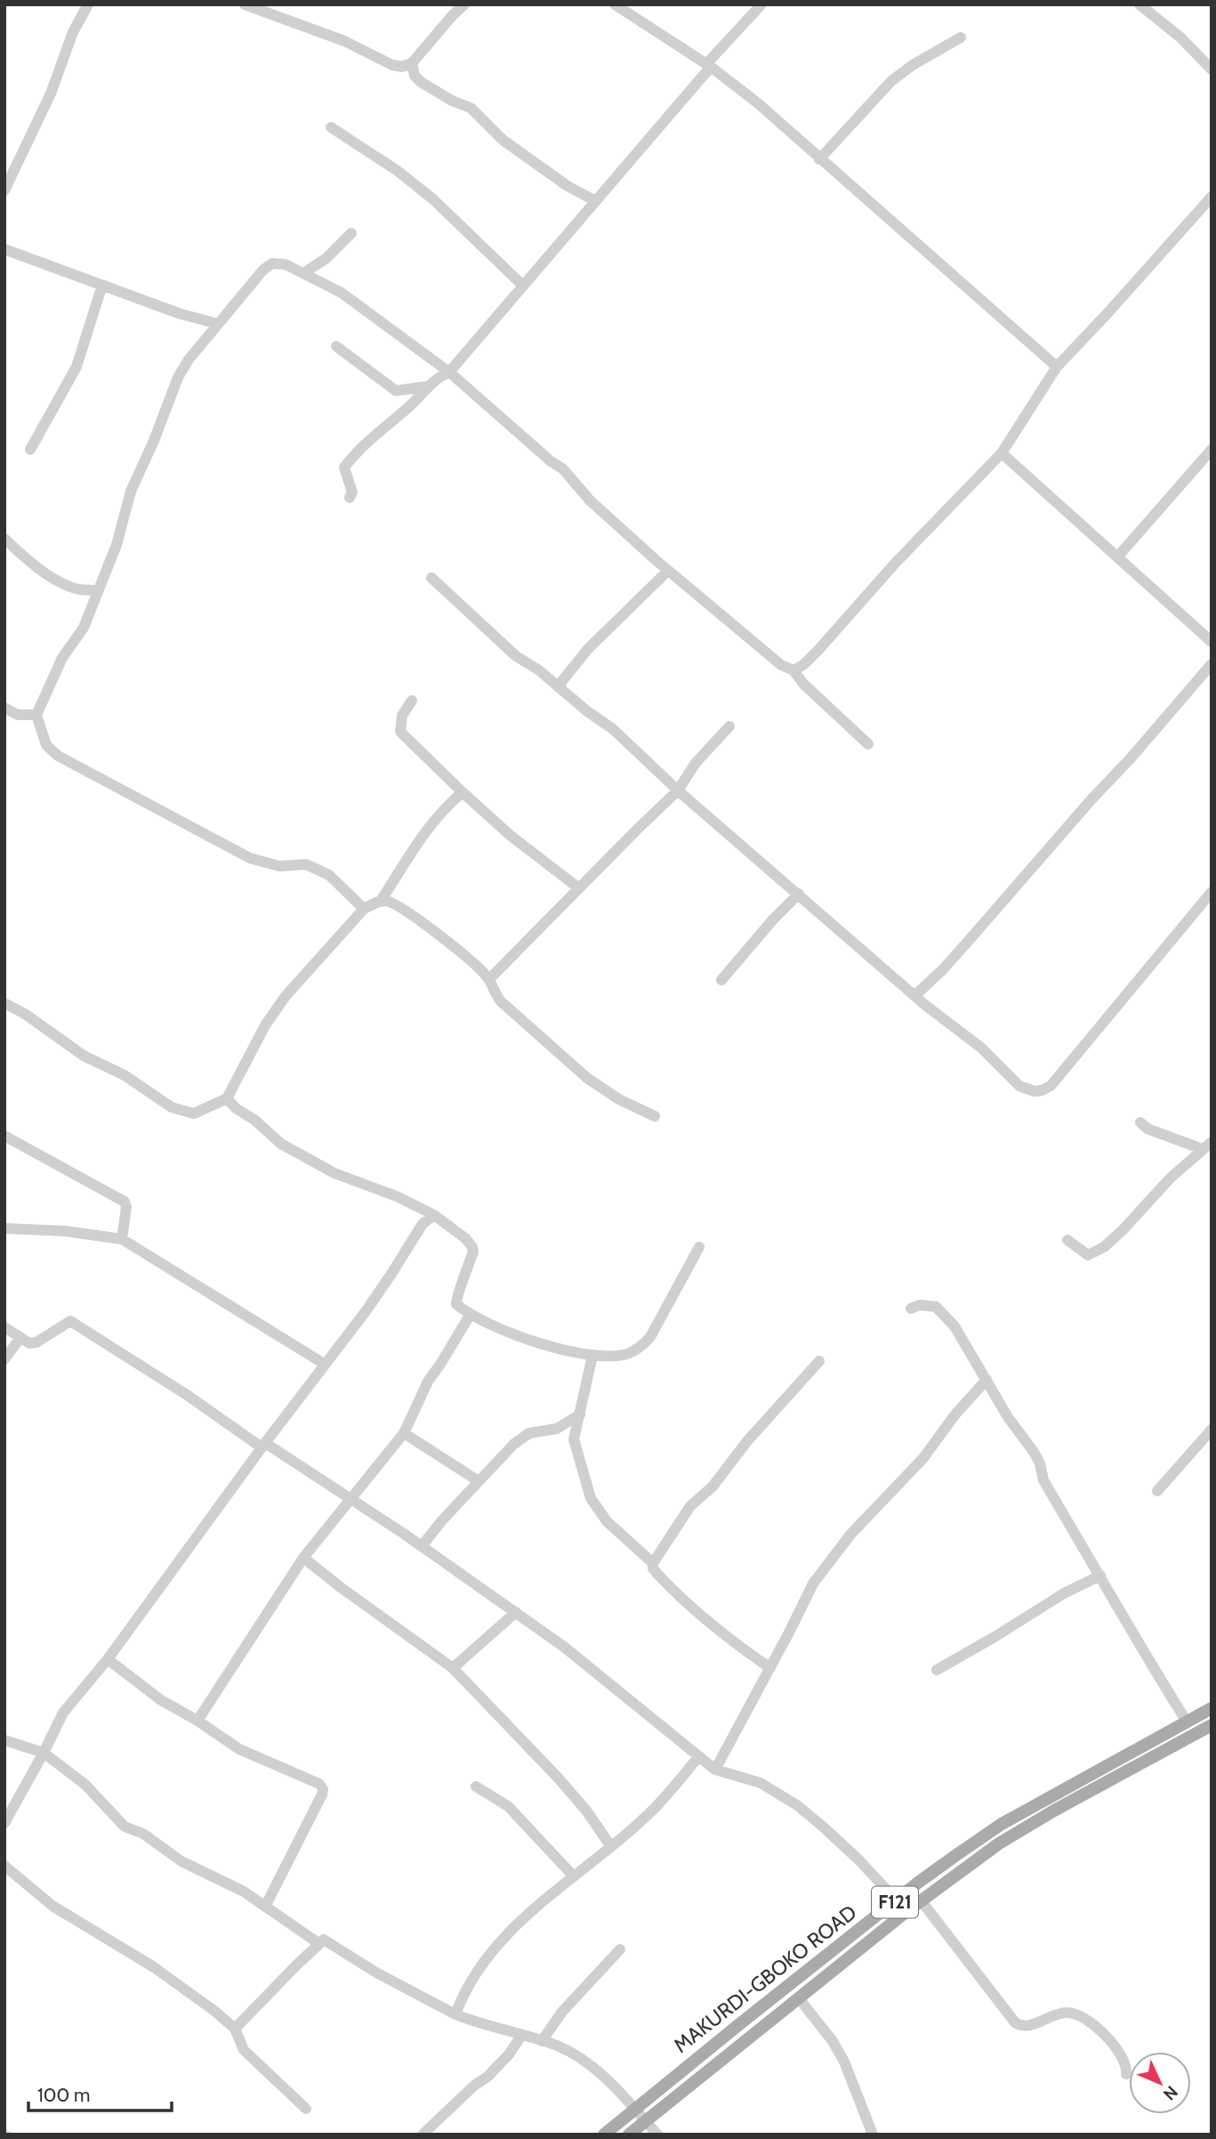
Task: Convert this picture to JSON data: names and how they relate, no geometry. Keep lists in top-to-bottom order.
{
  "streets": {
    "main road": ["F121", "MAKURDI-GBOKO ROAD"]
  },
  "scale_bar": "100 m",
  "north": "bottom right"
}
